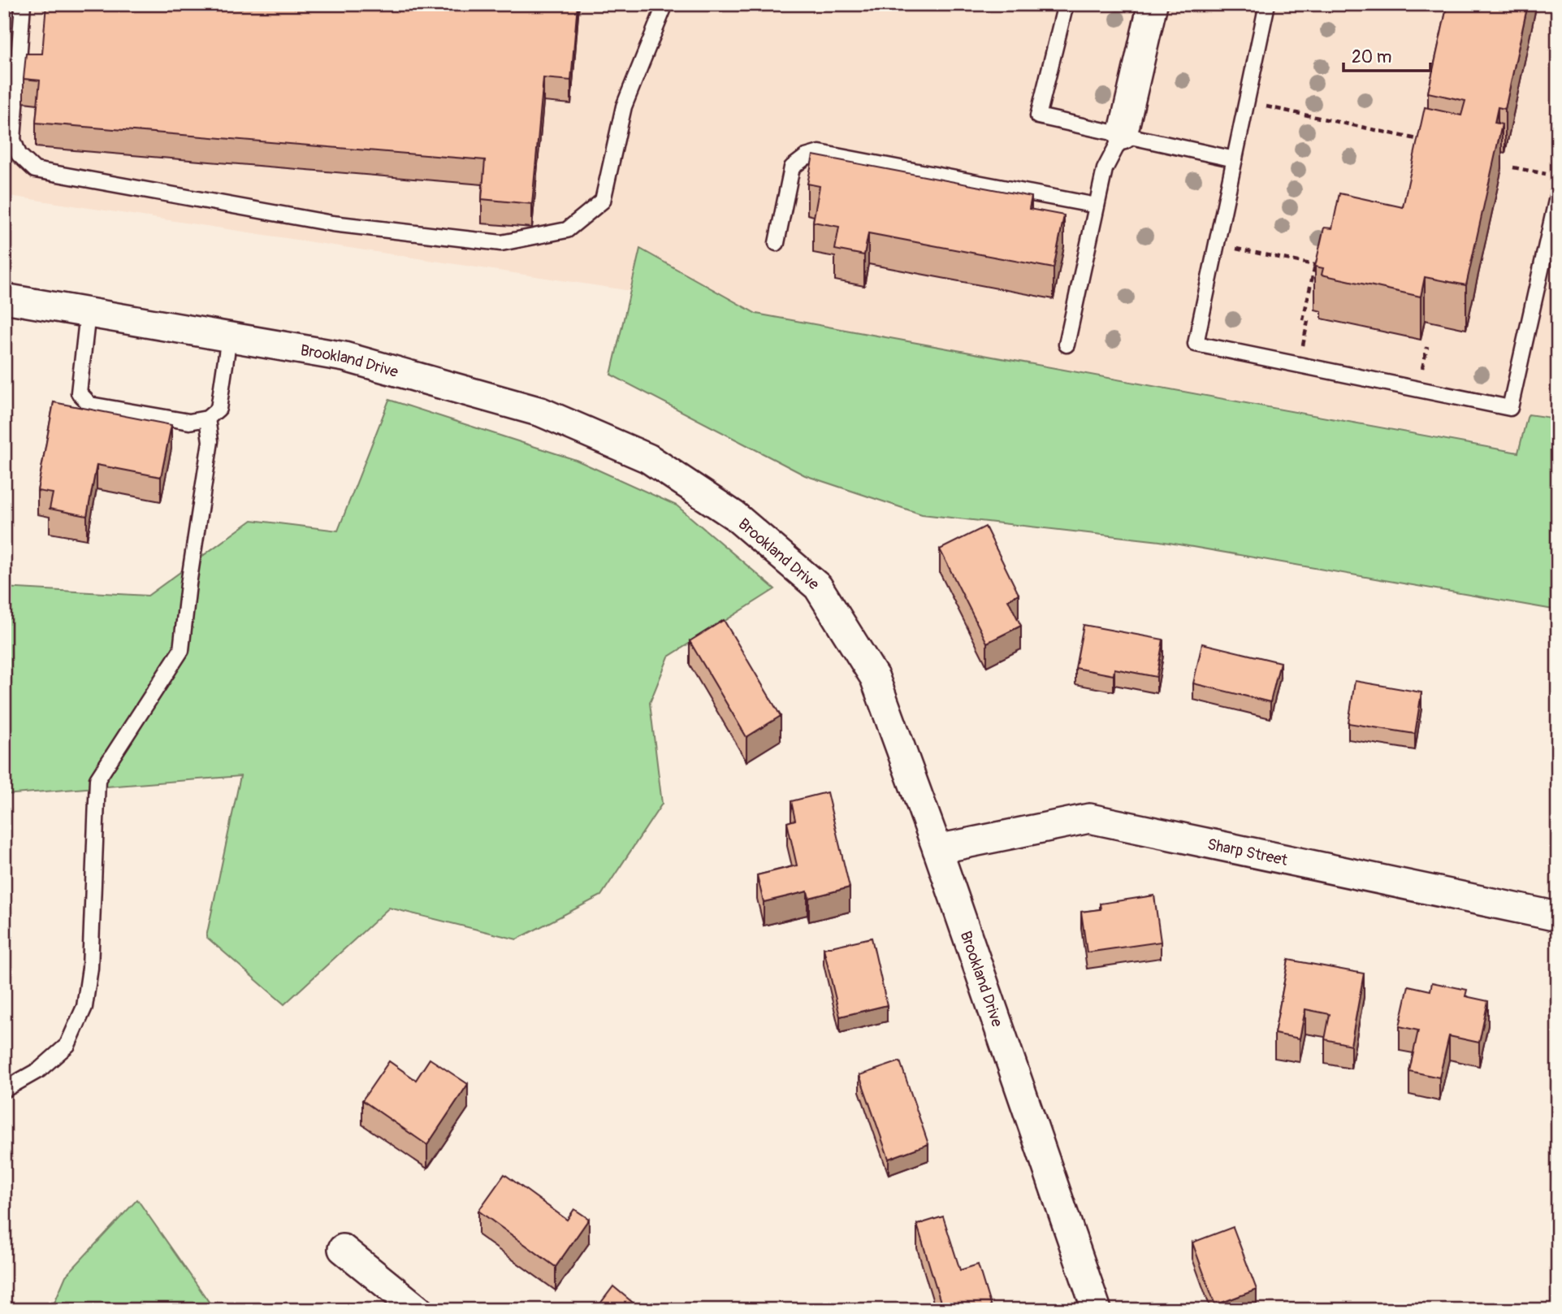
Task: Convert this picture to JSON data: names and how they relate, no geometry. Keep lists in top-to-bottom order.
{
  "streets": {
    "street": ["Brookland Drive", "Sharp Street"]
  },
  "crossings": [
    ["Brookland Drive", "Sharp Street"]
  ],
  "scale_bar": "20 m"
}
